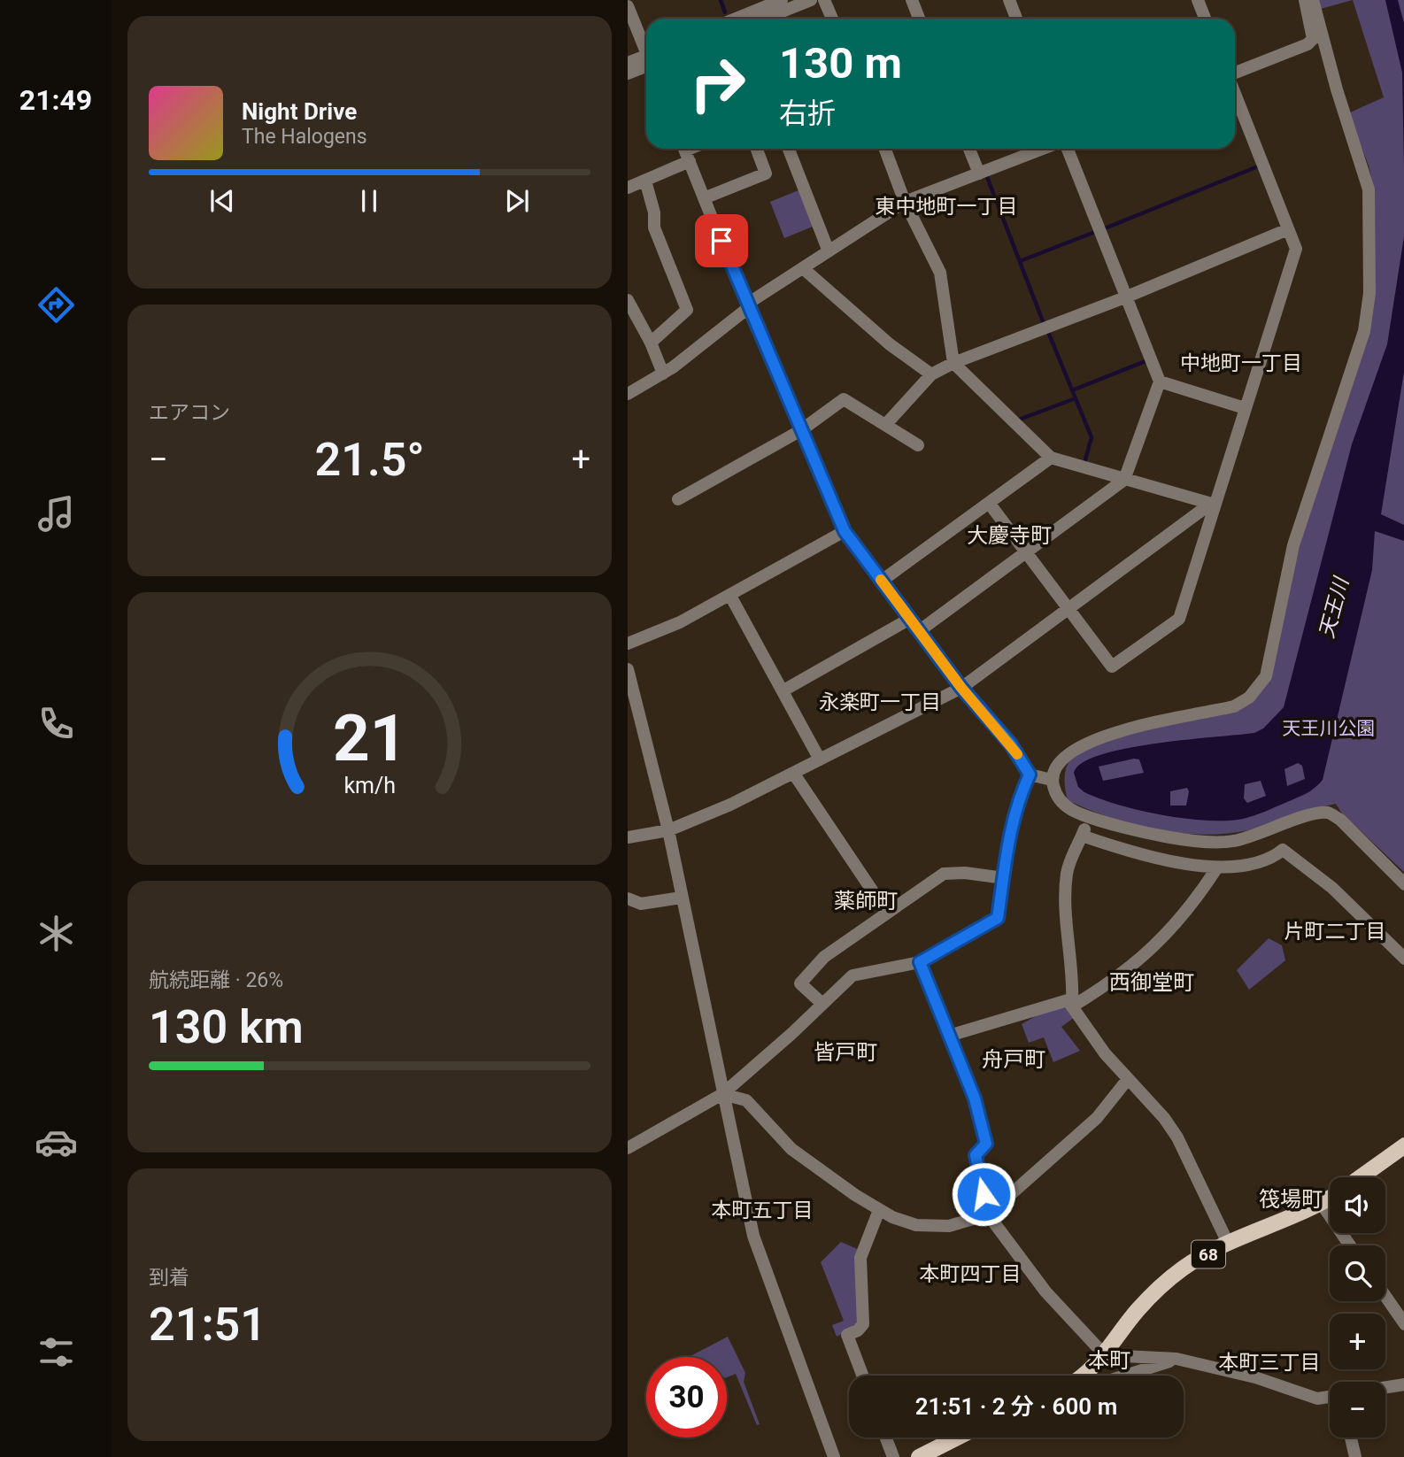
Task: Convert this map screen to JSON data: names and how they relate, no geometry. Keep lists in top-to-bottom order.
{
  "streets": {
    "main road": ["68"]
  },
  "districts": [
    "東中地町一丁目",
    "中地町一丁目",
    "大慶寺町",
    "永楽町一丁目",
    "薬師町",
    "片町二丁目",
    "西御堂町",
    "皆戸町",
    "舟戸町",
    "筏場町",
    "本町五丁目",
    "本町四丁目",
    "本町",
    "本町三丁目"
  ],
  "water": ["天王川"],
  "parks": ["天王川公園"],
  "page": {
    "tabs": "21:49",
    "turn": ["130 m", "右折"],
    "song": ["Night Drive", "The Halogens"],
    "tile": [
      "エアコン",
      ["航続距離 · 26%", "130 km"],
      ["到着", "21:51"]
    ],
    "heat": ["−", "21.5°", "+"],
    "map_buttons": ["+", "−"],
    "limit": "30",
    "trip": "21:51 · 2 分 · 600 m",
    "gauge": ["21", "km/h"]
  }
}
